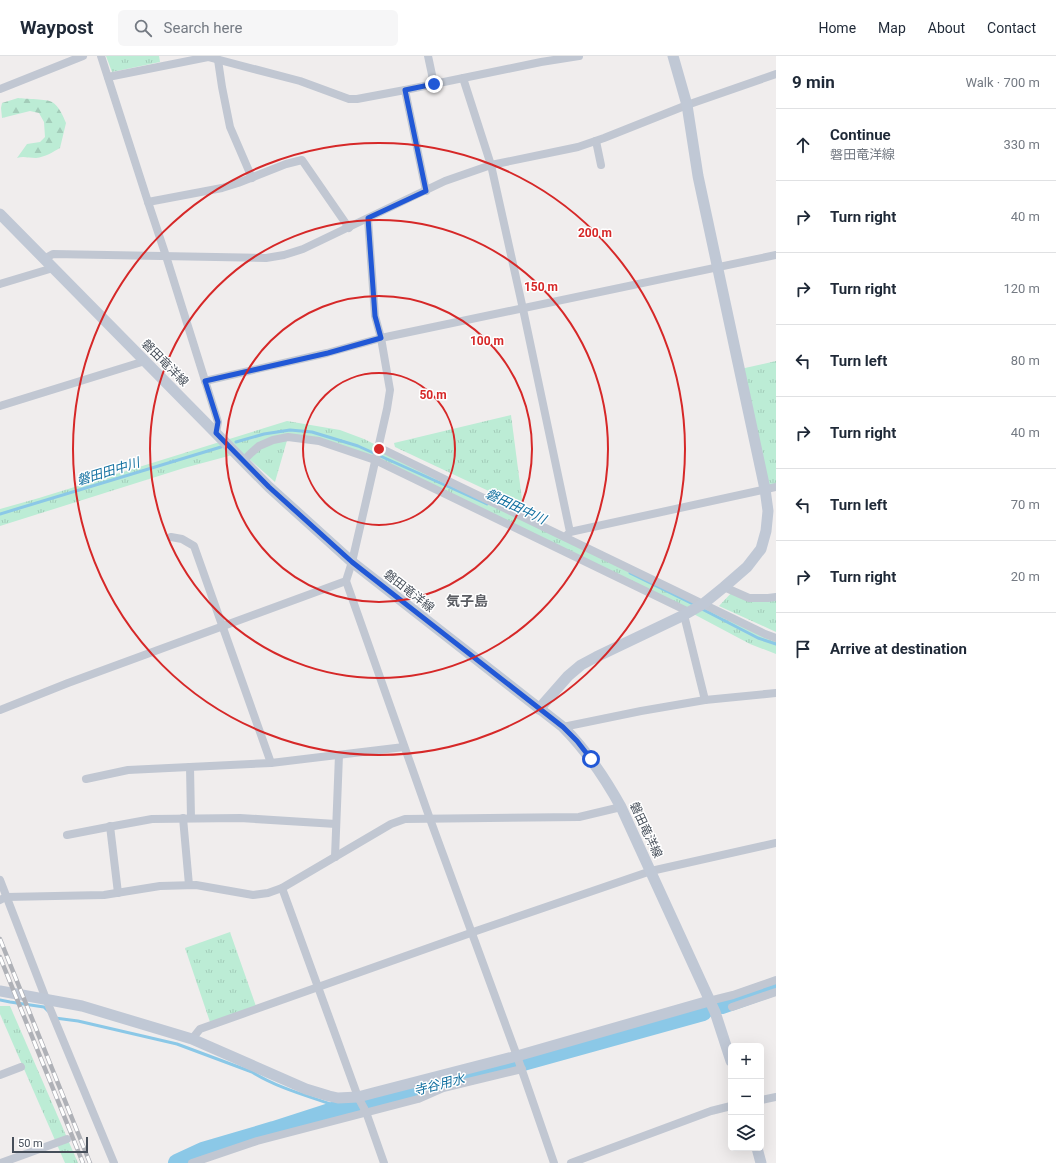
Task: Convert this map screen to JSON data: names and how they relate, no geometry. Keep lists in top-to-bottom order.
{
  "streets": {
    "street": ["磐田竜洋線"]
  },
  "districts": ["気子島"],
  "water": ["磐田田中川", "寺谷用水"],
  "scale_bar": "50 m",
  "page": {
    "header": "Waypost",
    "search": "Search here",
    "nav": [
      "Home",
      "Map",
      "About",
      "Contact"
    ],
    "heading": ["9 min", "Walk · 700 m"],
    "list": [
      ["Continue", "磐田竜洋線", "330 m"],
      ["Turn right", "40 m"],
      ["Turn right", "120 m"],
      ["Turn left", "80 m"],
      ["Turn right", "40 m"],
      ["Turn left", "70 m"],
      ["Turn right", "20 m"],
      "Arrive at destination"
    ],
    "map_buttons": ["+", "−"],
    "scale": "50 m"
  },
  "rings": [
    "200 m",
    "150 m",
    "100 m",
    "50 m"
  ]
}
